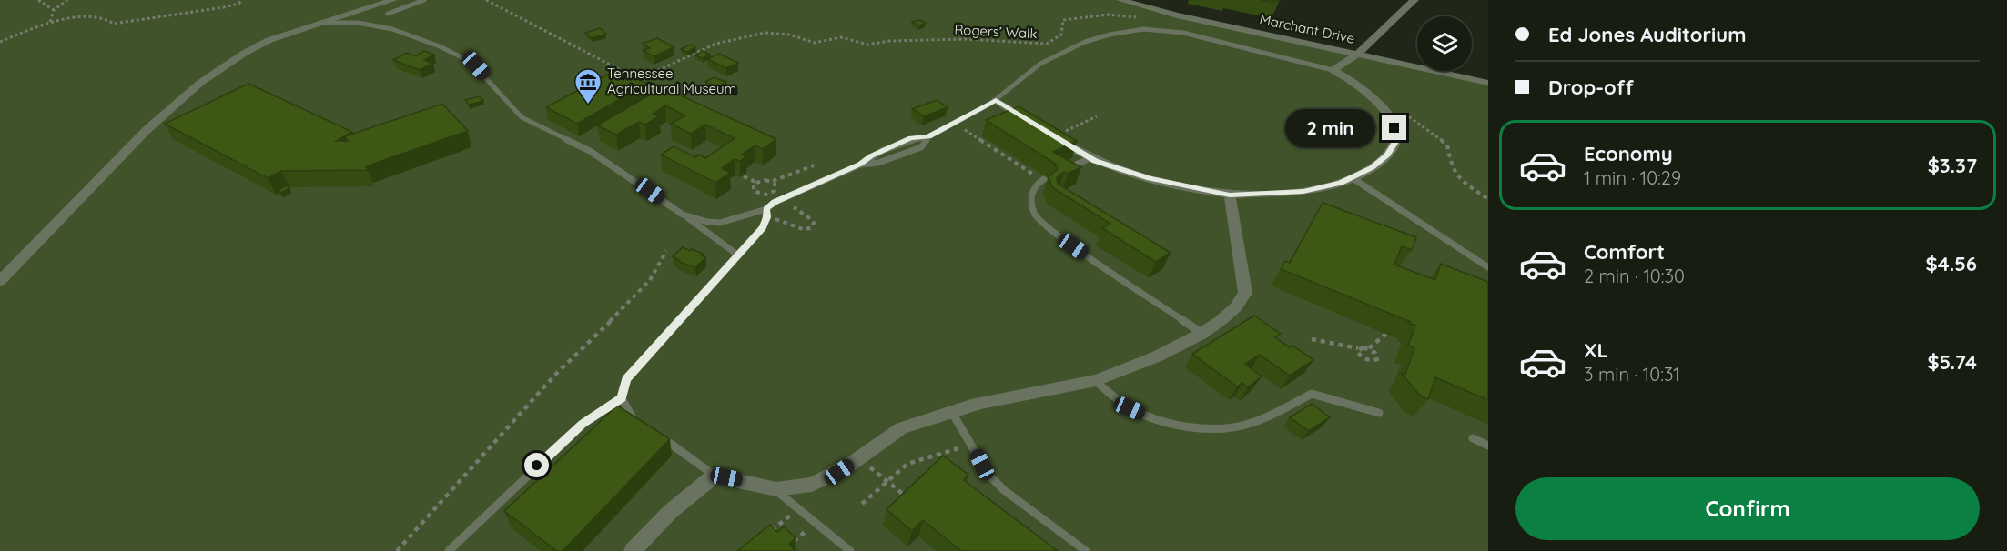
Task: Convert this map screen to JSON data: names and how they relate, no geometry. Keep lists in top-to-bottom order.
{
  "streets": {
    "street": ["Marchant Drive"],
    "path": ["Rogers’ Walk"]
  },
  "places": {
    "museum": ["Tennessee Agricultural Museum"]
  },
  "page": {
    "banner": ["Ed Jones Auditorium", "Drop-off"],
    "bubble": "2 min",
    "list": [
      {
        "name": "Economy",
        "note": "1 min · 10:29",
        "value": "$3.37"
      },
      {
        "name": "Comfort",
        "note": "2 min · 10:30",
        "value": "$4.56"
      },
      {
        "name": "XL",
        "note": "3 min · 10:31",
        "value": "$5.74"
      }
    ],
    "buttons": "Confirm"
  }
}
